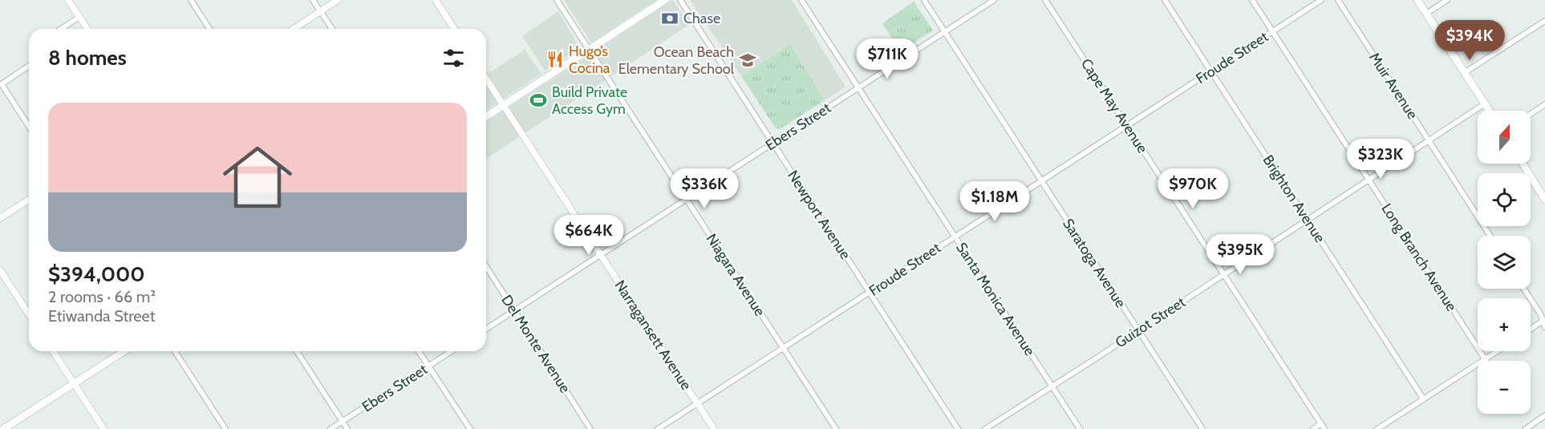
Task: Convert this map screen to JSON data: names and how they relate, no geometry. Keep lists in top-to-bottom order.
{
  "streets": {
    "street": [
      "Froude Street",
      "Muir Avenue",
      "Cape May Avenue",
      "Ebers Street",
      "Brighton Avenue",
      "Newport Avenue",
      "Long Branch Avenue",
      "Saratoga Avenue",
      "Niagara Avenue",
      "Santa Monica Avenue",
      "Guizot Street",
      "Narragansett Avenue",
      "Del Monte Avenue"
    ]
  },
  "crossings": [
    ["Froude Street", "Cape May Avenue"],
    ["Froude Street", "Brighton Avenue"],
    ["Froude Street", "Newport Avenue"],
    ["Froude Street", "Long Branch Avenue"],
    ["Froude Street", "Saratoga Avenue"],
    ["Froude Street", "Niagara Avenue"],
    ["Froude Street", "Santa Monica Avenue"],
    ["Froude Street", "Narragansett Avenue"],
    ["Muir Avenue", "Guizot Street"],
    ["Cape May Avenue", "Guizot Street"],
    ["Ebers Street", "Newport Avenue"],
    ["Ebers Street", "Saratoga Avenue"],
    ["Ebers Street", "Niagara Avenue"],
    ["Ebers Street", "Santa Monica Avenue"],
    ["Ebers Street", "Narragansett Avenue"],
    ["Ebers Street", "Del Monte Avenue"],
    ["Brighton Avenue", "Guizot Street"],
    ["Long Branch Avenue", "Guizot Street"],
    ["Saratoga Avenue", "Guizot Street"],
    ["Santa Monica Avenue", "Guizot Street"]
  ],
  "places": {
    "bank": ["Chase"],
    "restaurant": ["Hugo’s Cocina"],
    "school or university": ["Ocean Beach Elementary School"],
    "sports": ["Build Private Access Gym"]
  },
  "north": "top",
  "page": {
    "price": [
      "$394K",
      "$711K",
      "$323K",
      "$336K",
      "$970K",
      "$1.18M",
      "$664K",
      "$395K"
    ],
    "heading": "8 homes",
    "list": [
      {
        "name": "$394,000",
        "note": "2 rooms · 66 m² · Etiwanda Street"
      }
    ],
    "map_buttons": ["+", "−"]
  }
}
